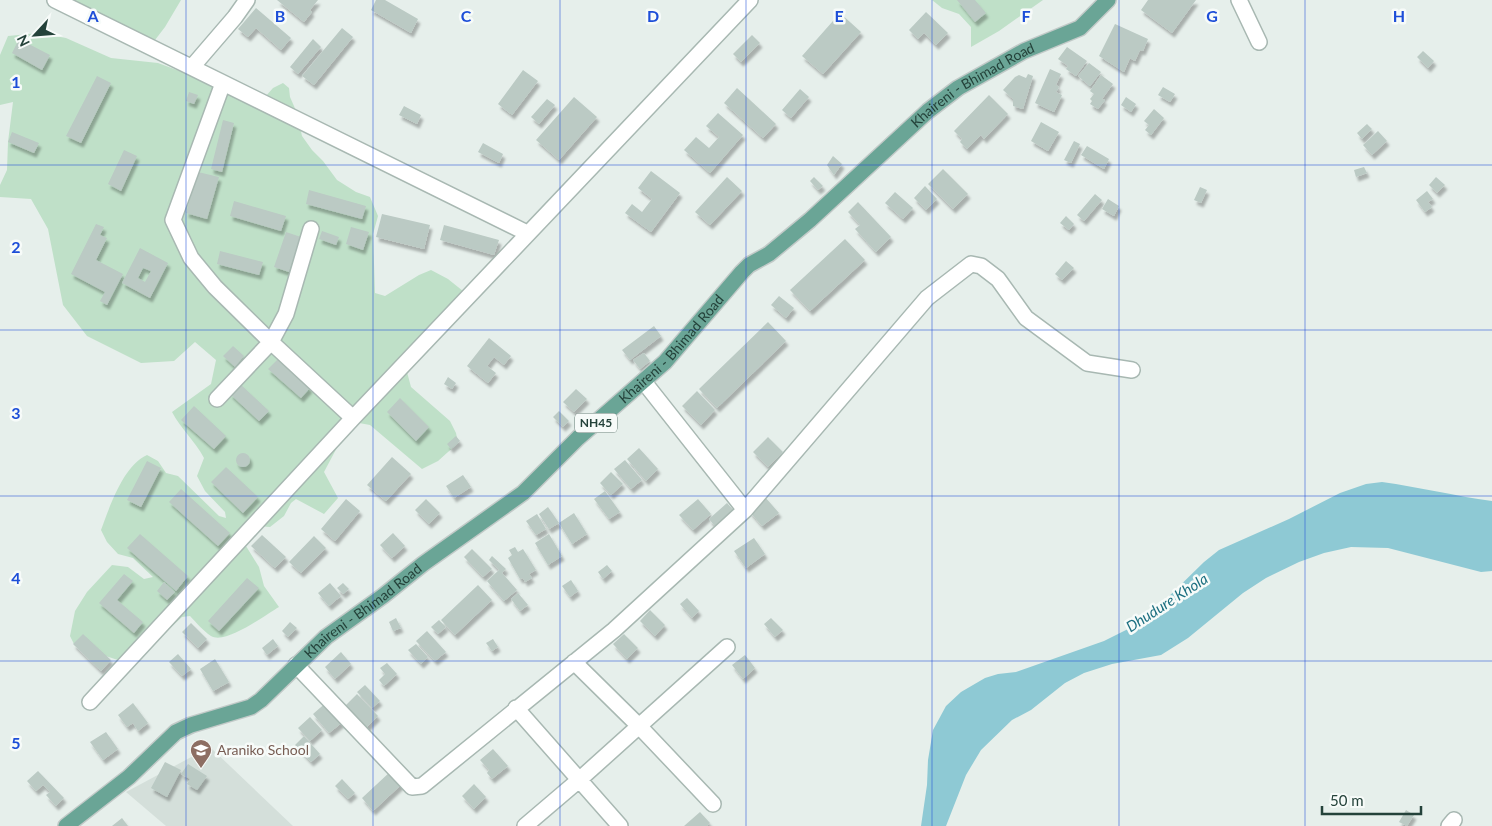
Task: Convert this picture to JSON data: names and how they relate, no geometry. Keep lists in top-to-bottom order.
{
  "streets": {
    "main road": ["Khaireni - Bhimad Road", "NH45"]
  },
  "water": ["Dhudure Khola"],
  "places": {
    "school or university": ["Araniko School"]
  },
  "scale_bar": "50 m",
  "north": "bottom left",
  "grid": {
    "columns": [
      "A",
      "B",
      "C",
      "D",
      "E",
      "F",
      "G",
      "H"
    ],
    "rows": [
      "1",
      "2",
      "3",
      "4",
      "5"
    ]
  }
}
